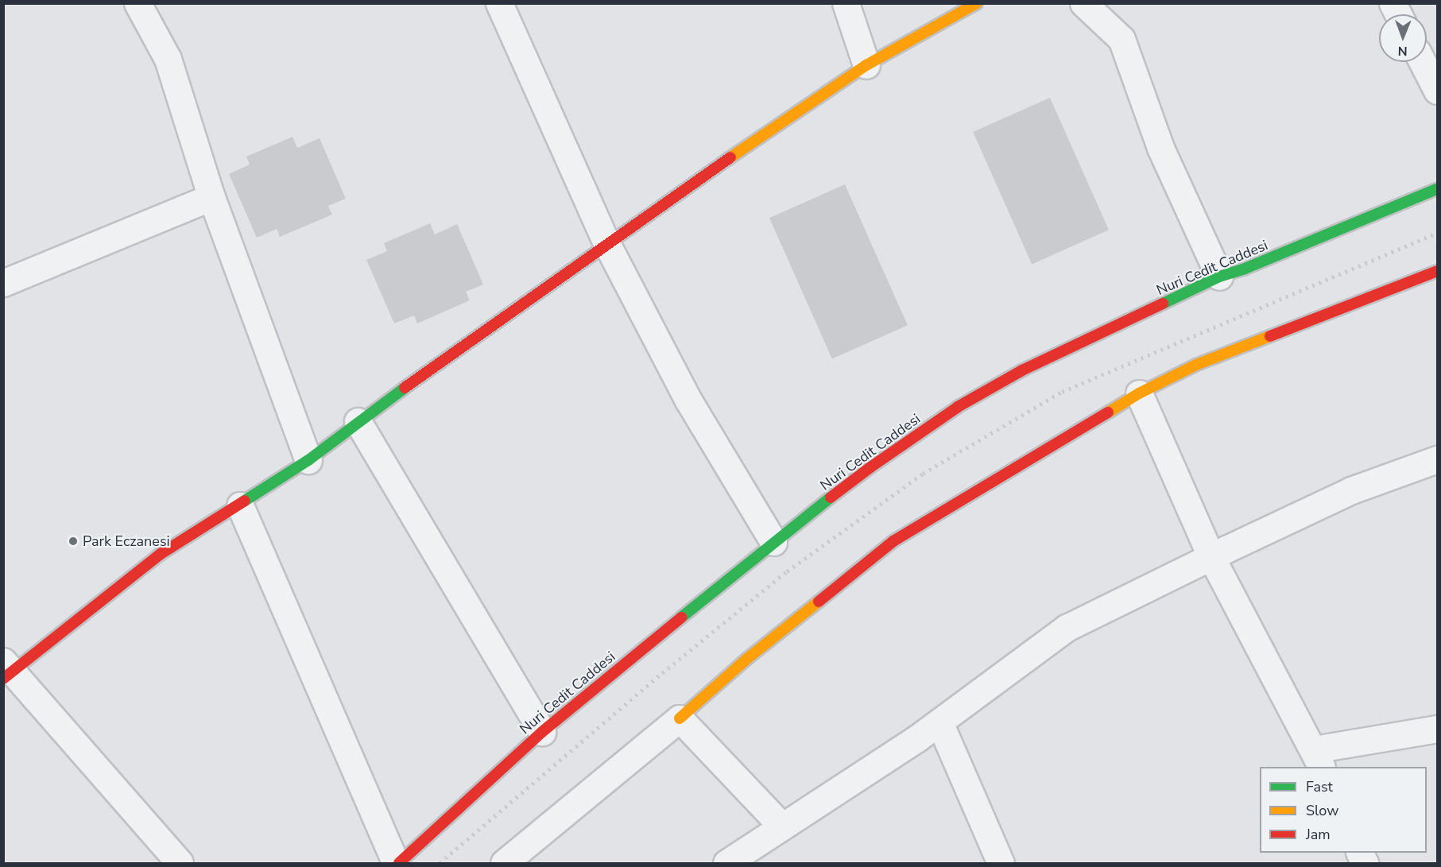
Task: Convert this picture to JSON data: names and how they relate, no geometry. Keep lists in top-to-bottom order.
{
  "streets": {
    "street": ["Nuri Cedit Caddesi"]
  },
  "places": ["Park Eczanesi"],
  "legend": ["Fast", "Slow", "Jam"],
  "north": "bottom"
}
